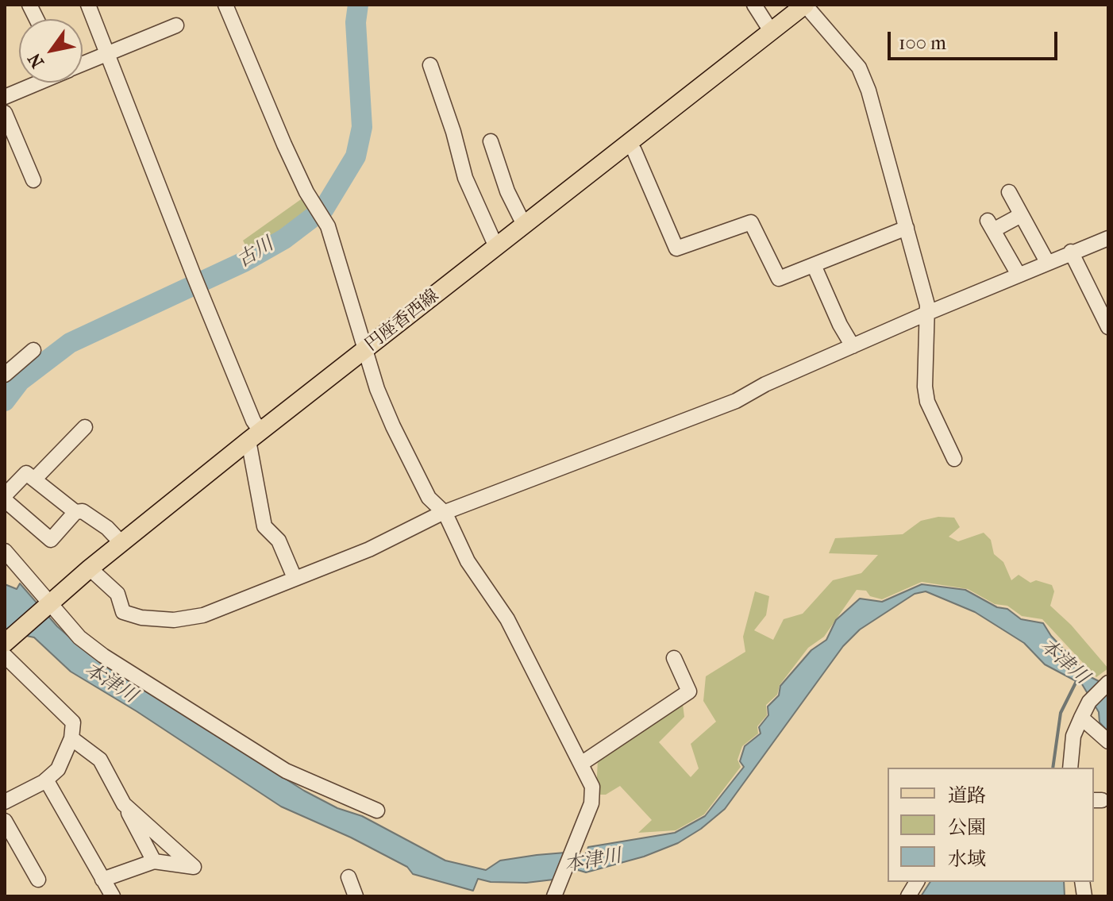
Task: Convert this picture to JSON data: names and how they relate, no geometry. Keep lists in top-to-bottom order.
{
  "streets": {
    "main road": ["円座香西線"]
  },
  "water": ["古川", "本津川"],
  "legend": ["道路", "公園", "水域"],
  "scale_bar": "100 m",
  "north": "bottom left"
}
